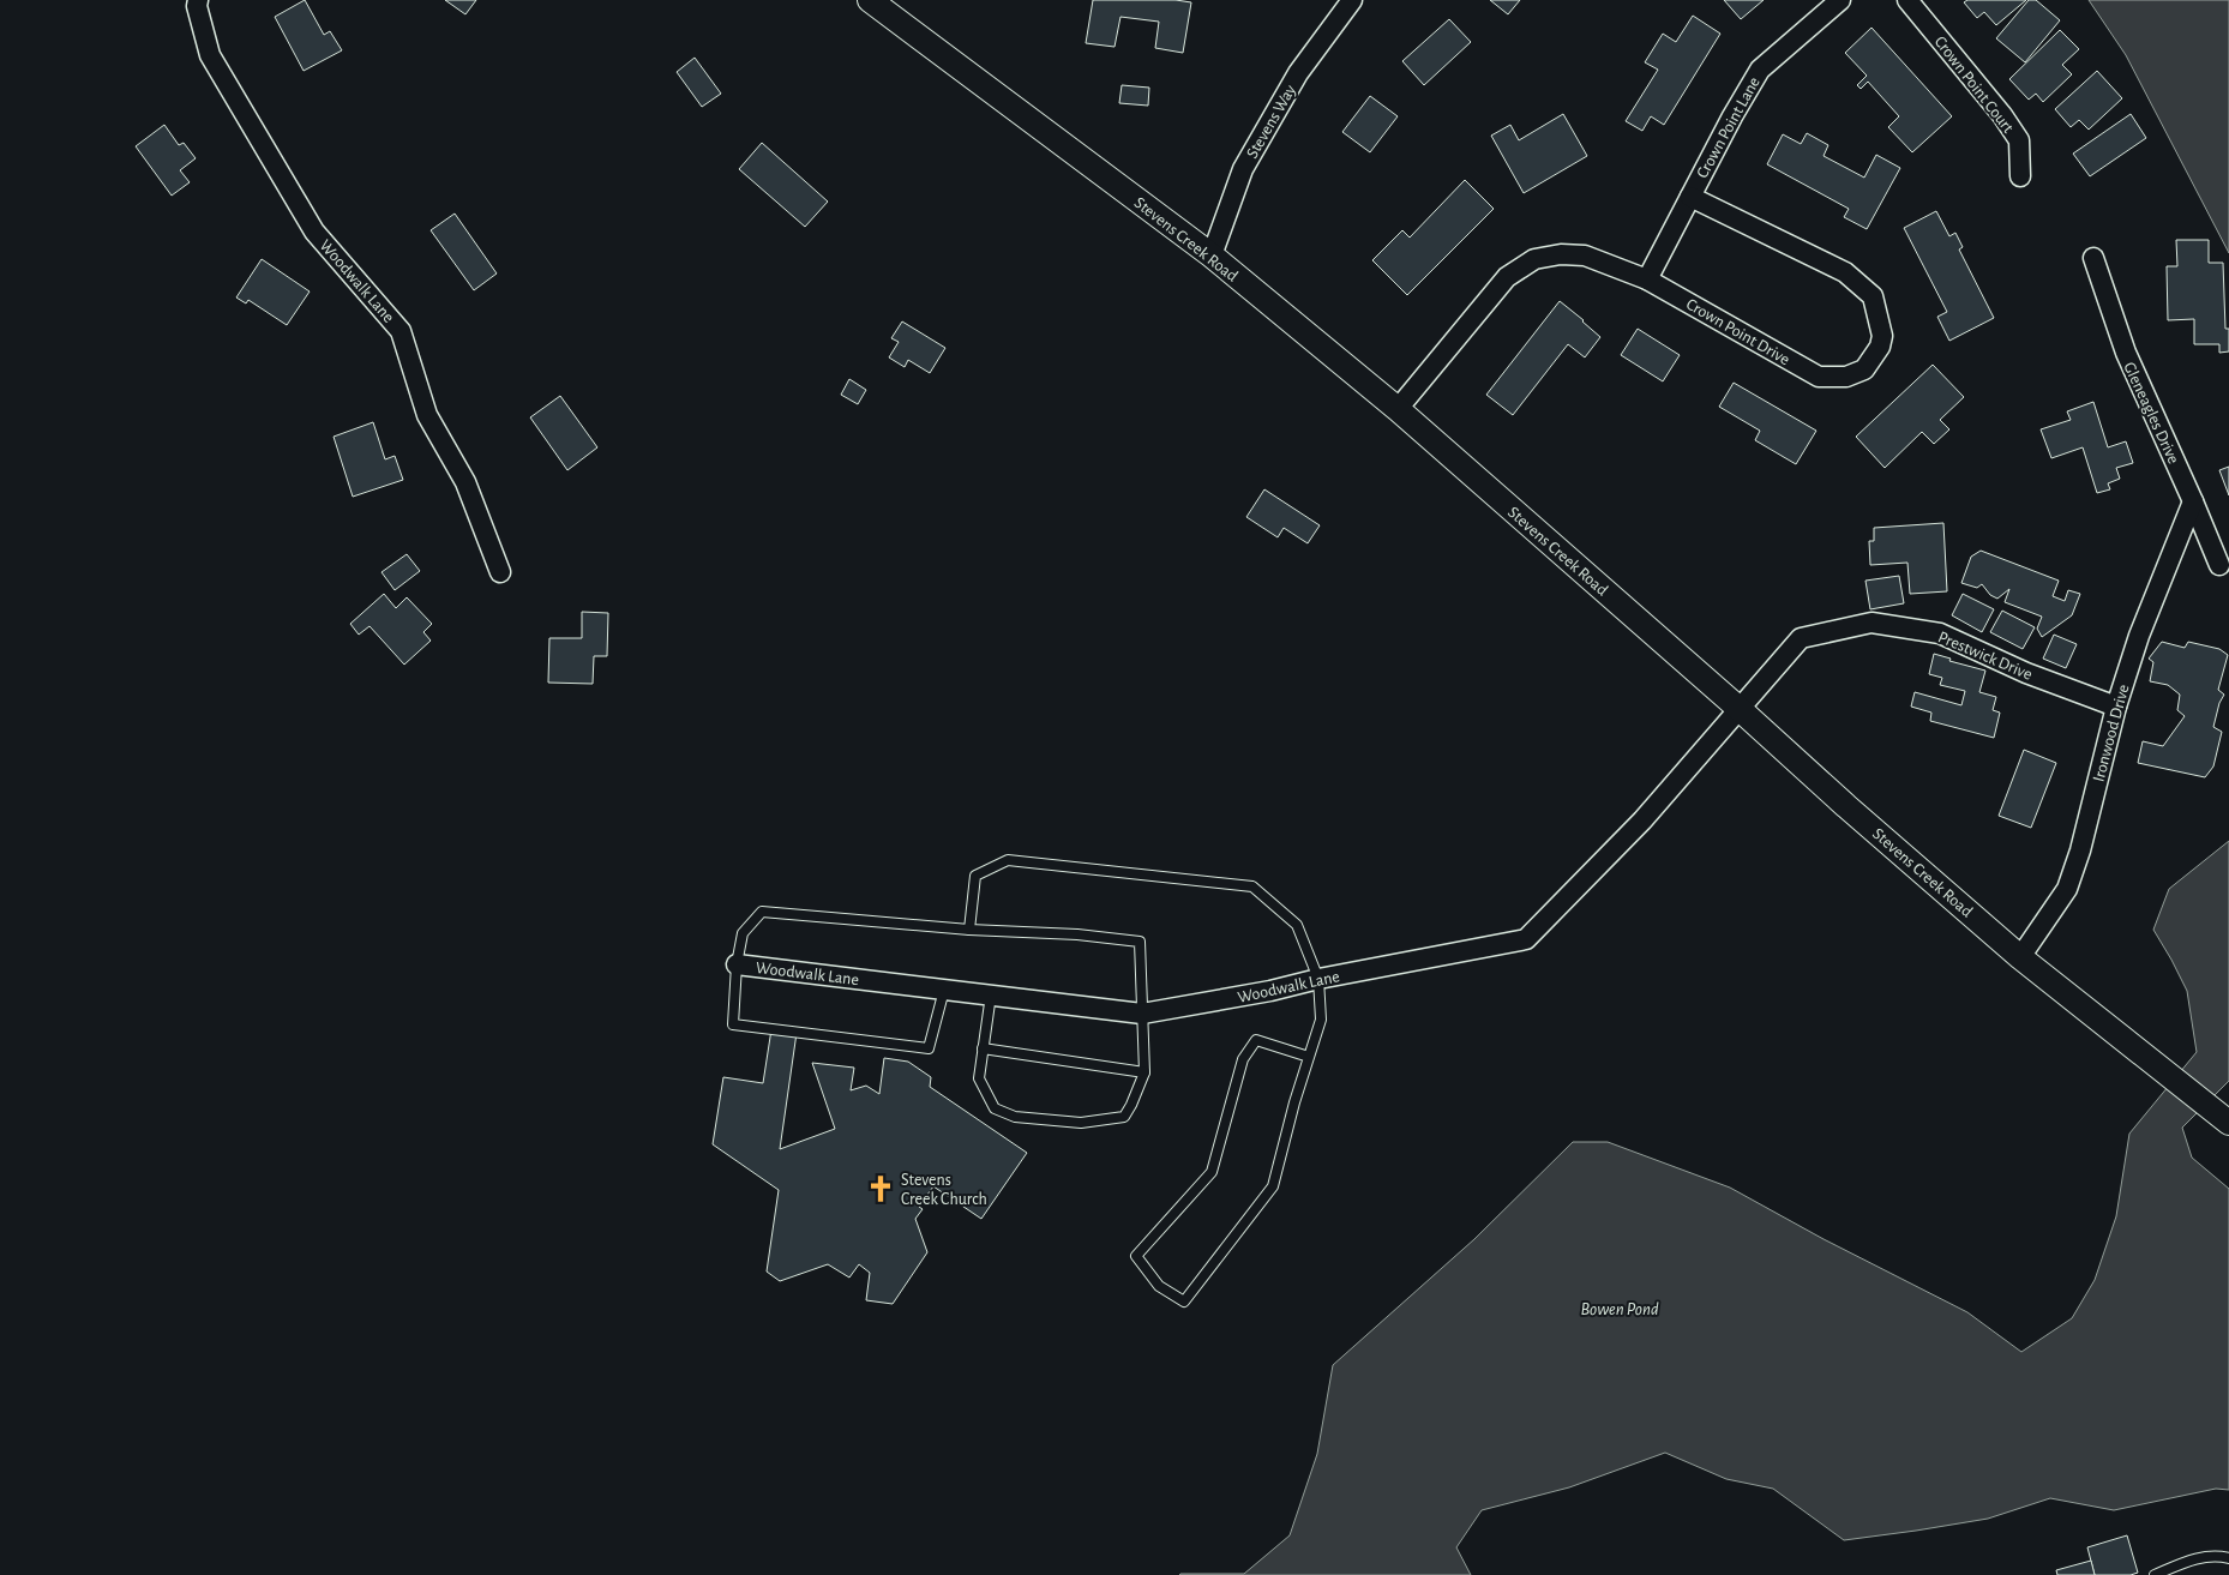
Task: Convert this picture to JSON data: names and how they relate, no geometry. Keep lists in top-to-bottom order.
{
  "streets": {
    "street": [
      "Crown Point Court",
      "Stevens Way",
      "Crown Point Lane",
      "Stevens Creek Road",
      "Woodwalk Lane",
      "Crown Point Drive",
      "Gleneagles Drive",
      "Prestwick Drive",
      "Ironwood Drive"
    ]
  },
  "crossings": [
    ["Stevens Way", "Stevens Creek Road"],
    ["Crown Point Lane", "Crown Point Drive"],
    ["Stevens Creek Road", "Woodwalk Lane"],
    ["Stevens Creek Road", "Crown Point Drive"],
    ["Stevens Creek Road", "Prestwick Drive"],
    ["Stevens Creek Road", "Ironwood Drive"],
    ["Woodwalk Lane", "Prestwick Drive"],
    ["Gleneagles Drive", "Ironwood Drive"],
    ["Prestwick Drive", "Ironwood Drive"]
  ],
  "water": ["Bowen Pond"],
  "places": {
    "church": ["Stevens Creek Church"]
  }
}
